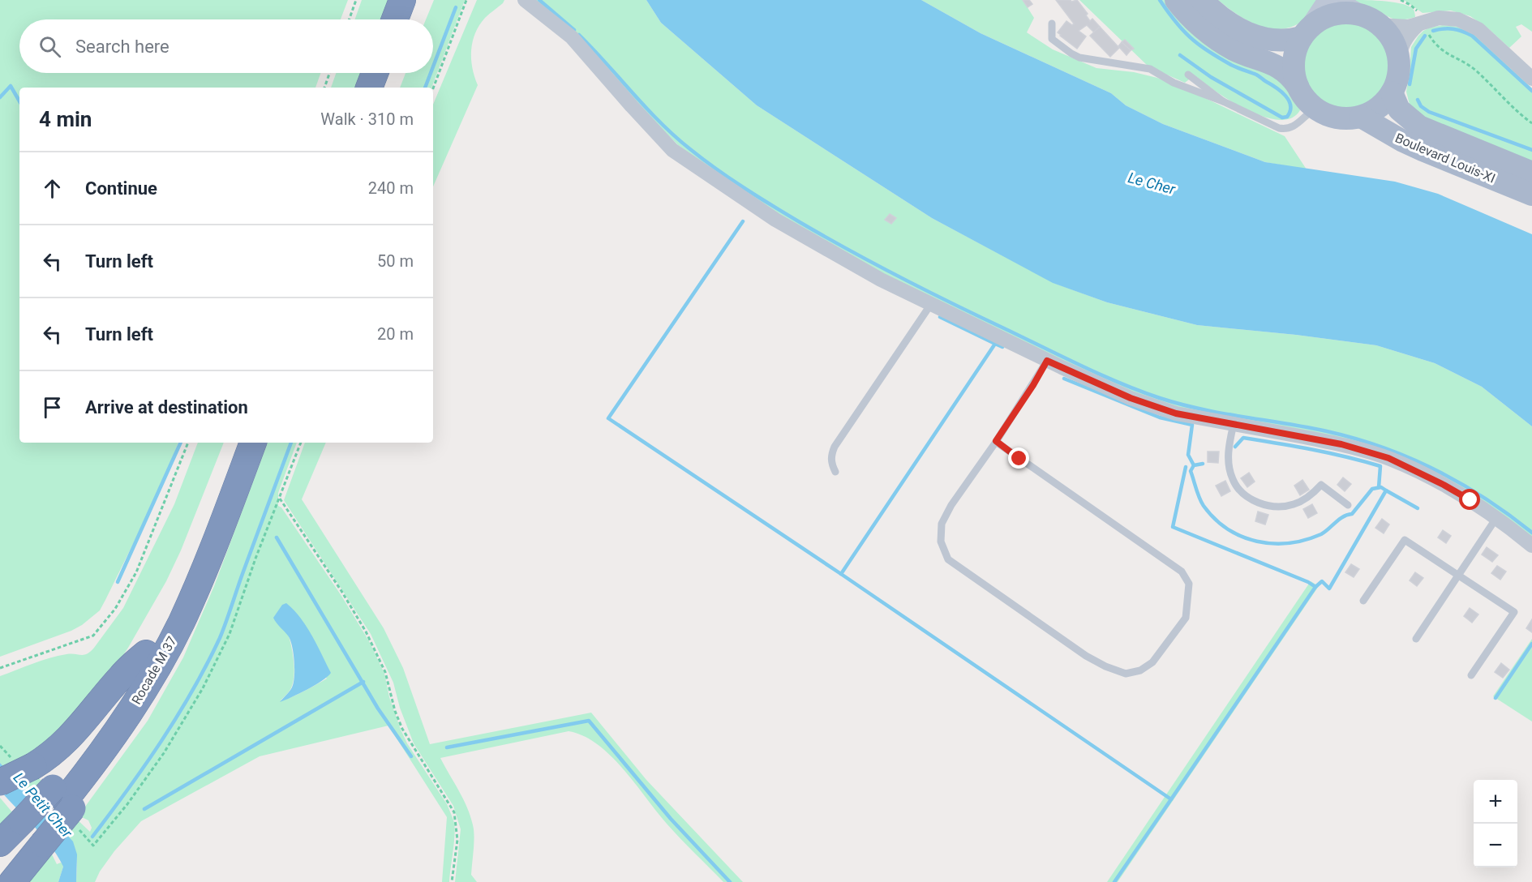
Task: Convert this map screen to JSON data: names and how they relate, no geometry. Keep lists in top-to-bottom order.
{
  "streets": {
    "highway": ["Rocade M 37"],
    "main road": ["Boulevard Louis-XI"]
  },
  "water": ["Le Cher", "Le Petit Cher"],
  "page": {
    "search": "Search here",
    "heading": ["4 min", "Walk · 310 m"],
    "list": [
      ["Continue", "240 m"],
      ["Turn left", "50 m"],
      ["Turn left", "20 m"],
      "Arrive at destination"
    ],
    "map_buttons": ["+", "−"]
  }
}
